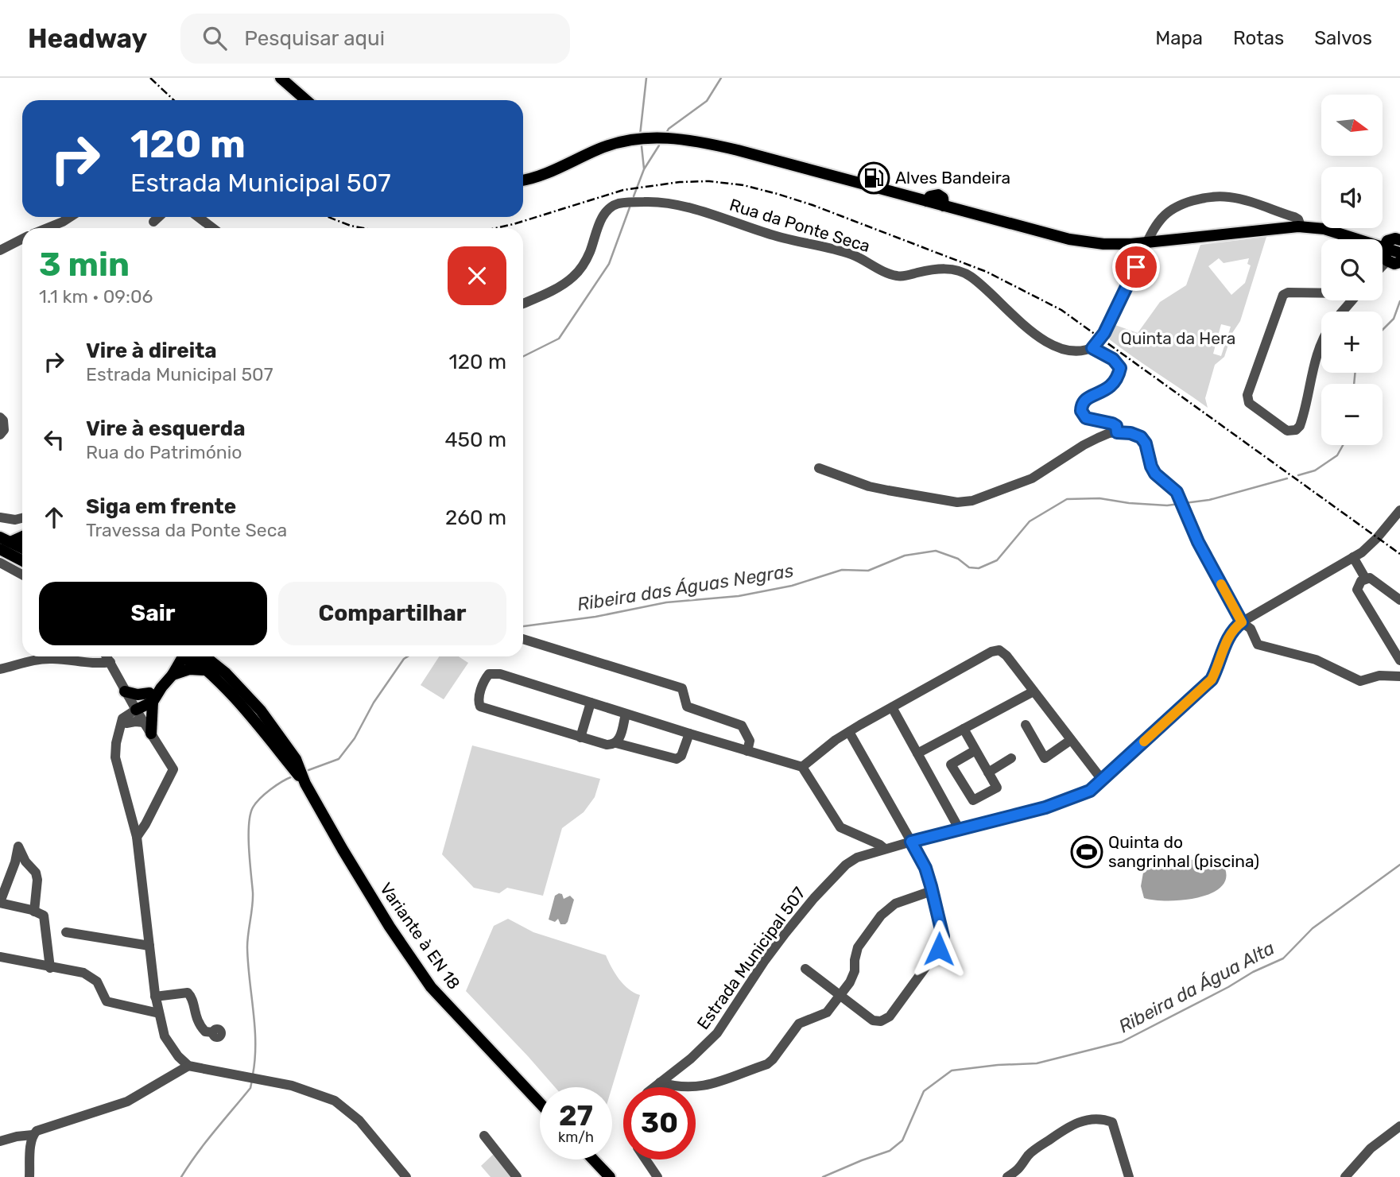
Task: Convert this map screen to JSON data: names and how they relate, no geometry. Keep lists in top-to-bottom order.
{
  "streets": {
    "main road": ["Variante à EN 18"],
    "street": ["Rua da Ponte Seca", "Estrada Municipal 507"]
  },
  "water": ["Ribeira das Águas Negras", "Ribeira da Água Alta"],
  "parks": ["Quinta da Hera"],
  "places": {
    "fuel station": ["Alves Bandeira"],
    "sports": ["Quinta do sangrinhal (piscina)"]
  },
  "north": "right",
  "page": {
    "header": "Headway",
    "search": "Pesquisar aqui",
    "nav": ["Mapa", "Rotas", "Salvos"],
    "map_buttons": ["+", "−"],
    "turn": ["120 m", "Estrada Municipal 507"],
    "heading": ["3 min", "1.1 km · 09:06"],
    "list": [
      {
        "name": "Vire à direita",
        "note": "Estrada Municipal 507",
        "value": "120 m"
      },
      {
        "name": "Vire à esquerda",
        "note": "Rua do Património",
        "value": "450 m"
      },
      {
        "name": "Siga em frente",
        "note": "Travessa da Ponte Seca",
        "value": "260 m"
      }
    ],
    "buttons": ["Sair", "Compartilhar"],
    "speed": "27 km/h",
    "limit": "30"
  }
}
